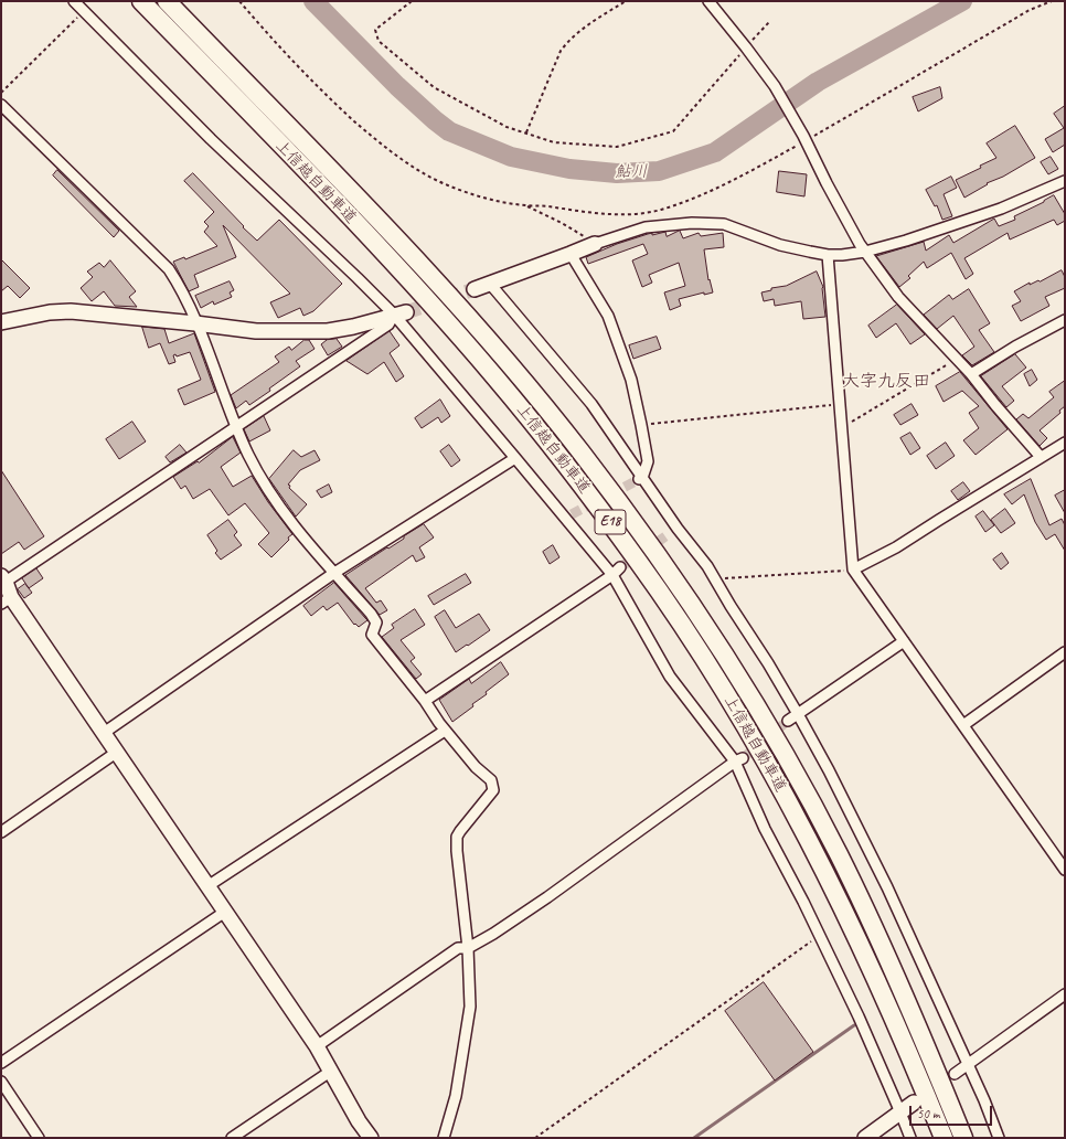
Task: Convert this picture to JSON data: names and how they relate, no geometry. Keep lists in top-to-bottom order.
{
  "streets": {
    "highway": ["上信越自動車道", "E18"]
  },
  "districts": ["大字九反田"],
  "water": ["鮎川"],
  "scale_bar": "50 m"
}
